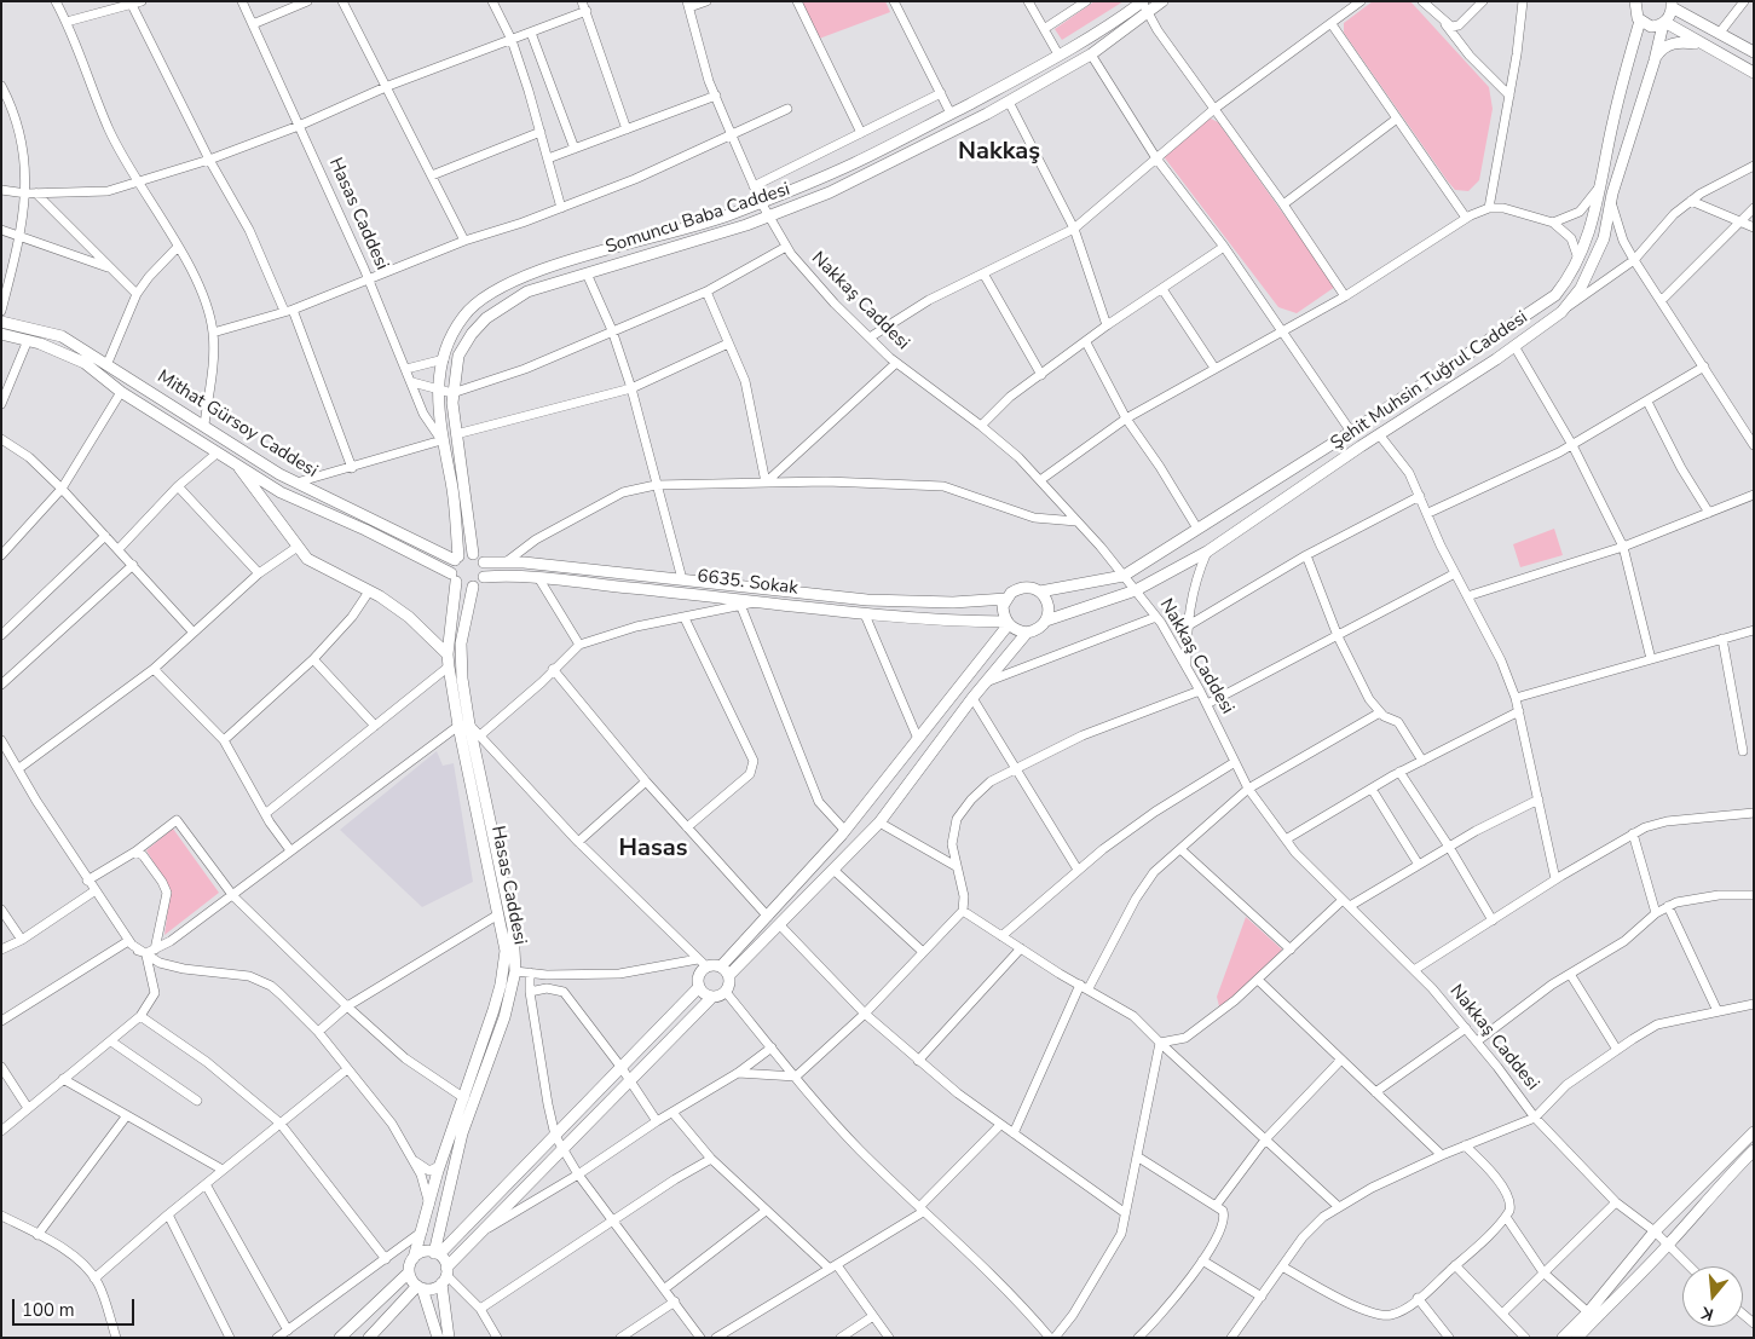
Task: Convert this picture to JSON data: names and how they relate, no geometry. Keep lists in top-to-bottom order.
{
  "streets": {
    "main road": [
      "Hasas Caddesi",
      "Somuncu Baba Caddesi",
      "Şehit Muhsin Tuğrul Caddesi",
      "Mithat Gürsoy Caddesi",
      "6635. Sokak"
    ],
    "street": ["Nakkaş Caddesi"]
  },
  "crossings": [
    ["Hasas Caddesi", "Somuncu Baba Caddesi"],
    ["Hasas Caddesi", "Mithat Gürsoy Caddesi"],
    ["Hasas Caddesi", "6635. Sokak"],
    ["Somuncu Baba Caddesi", "Nakkaş Caddesi"],
    ["Somuncu Baba Caddesi", "Mithat Gürsoy Caddesi"],
    ["Somuncu Baba Caddesi", "6635. Sokak"],
    ["Nakkaş Caddesi", "Şehit Muhsin Tuğrul Caddesi"],
    ["Şehit Muhsin Tuğrul Caddesi", "6635. Sokak"],
    ["Mithat Gürsoy Caddesi", "6635. Sokak"]
  ],
  "districts": ["Nakkaş", "Hasas"],
  "scale_bar": "100 m",
  "north": "bottom"
}
